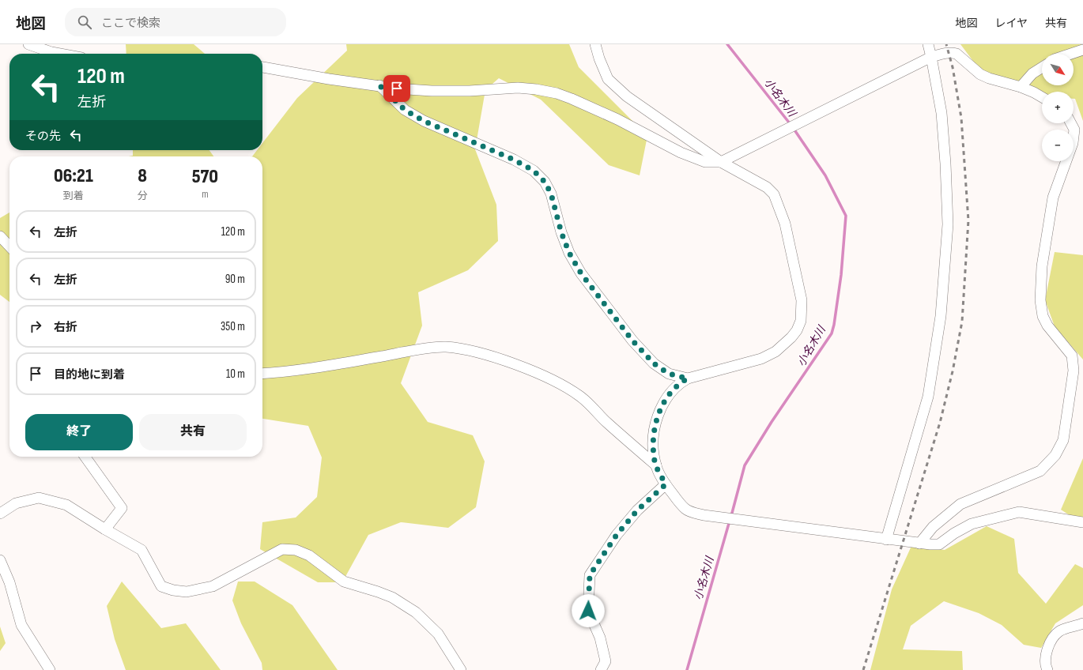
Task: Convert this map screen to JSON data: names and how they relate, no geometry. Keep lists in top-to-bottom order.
{
  "water": ["小名木川"],
  "north": "bottom right",
  "page": {
    "header": "地図",
    "search": "ここで検索",
    "nav": ["地図", "レイヤ", "共有"],
    "map_buttons": ["+", "−"],
    "turn": ["120 m", "左折"],
    "then": "その先",
    "eta": [
      "06:21",
      "到着",
      "8",
      "分",
      "570",
      "m"
    ],
    "list": [
      {
        "name": "左折",
        "value": "120 m"
      },
      {
        "name": "左折",
        "value": "90 m"
      },
      {
        "name": "右折",
        "value": "350 m"
      },
      {
        "name": "目的地に到着",
        "value": "10 m"
      }
    ],
    "buttons": ["終了", "共有"]
  }
}
